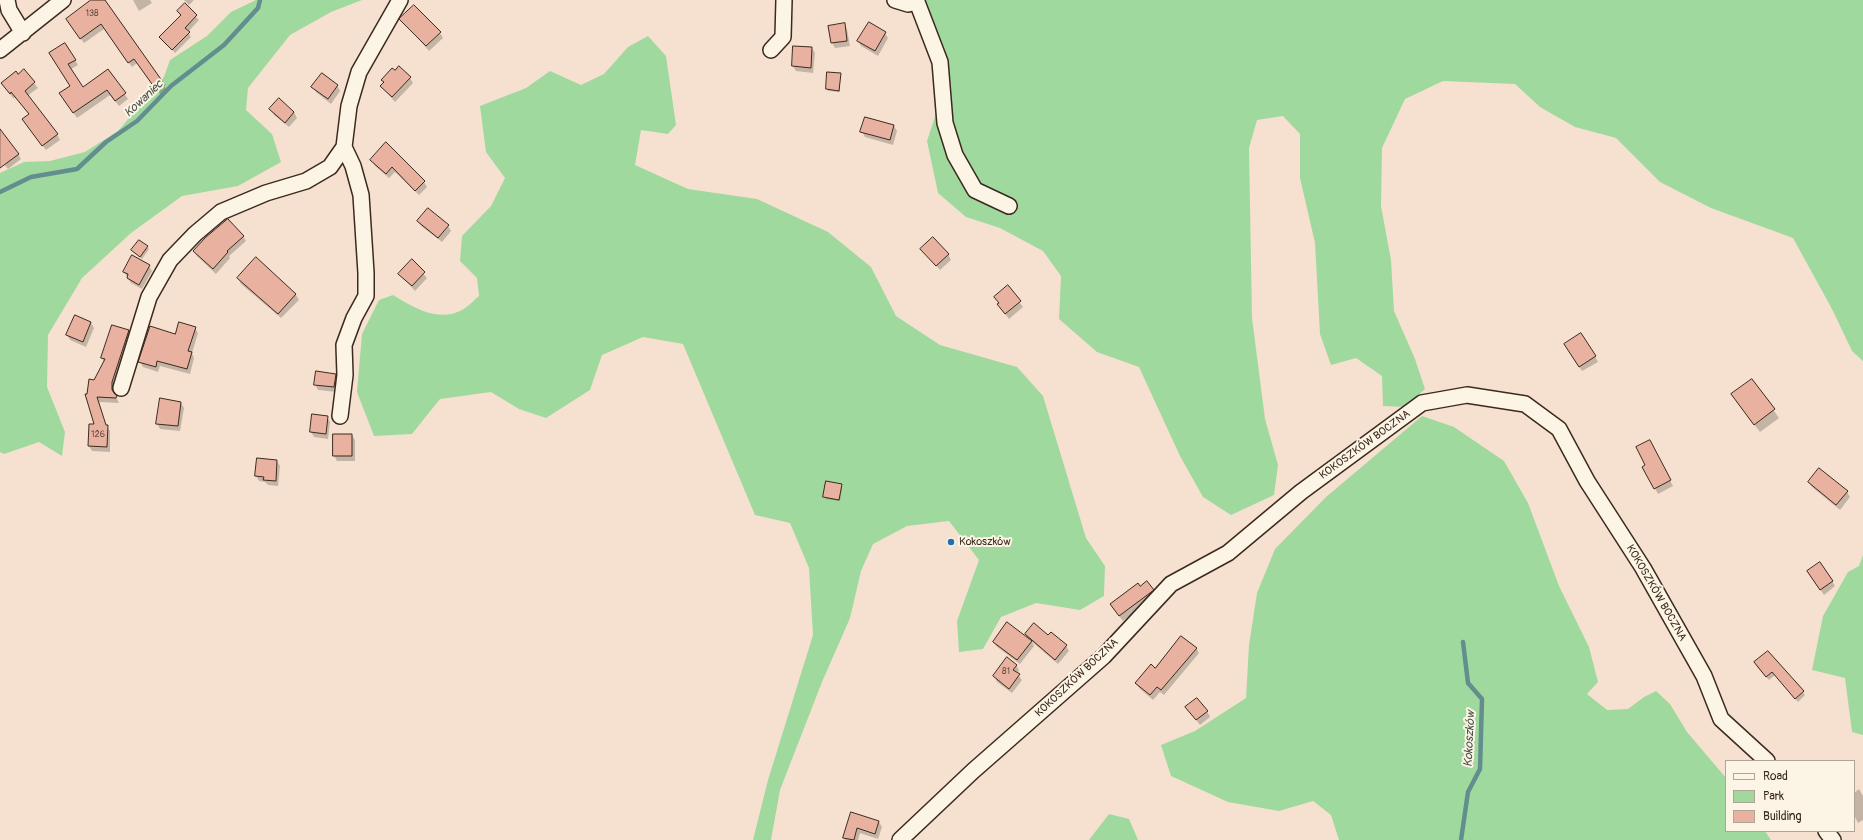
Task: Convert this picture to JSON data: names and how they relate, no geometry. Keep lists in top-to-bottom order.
{
  "streets": {
    "street": ["KOKOSZKÓW BOCZNA"]
  },
  "water": ["Kowaniec", "Kokoszków"],
  "places": ["Kokoszków"],
  "house_numbers": ["138", "126", "81"],
  "legend": ["Road", "Park", "Building"]
}
